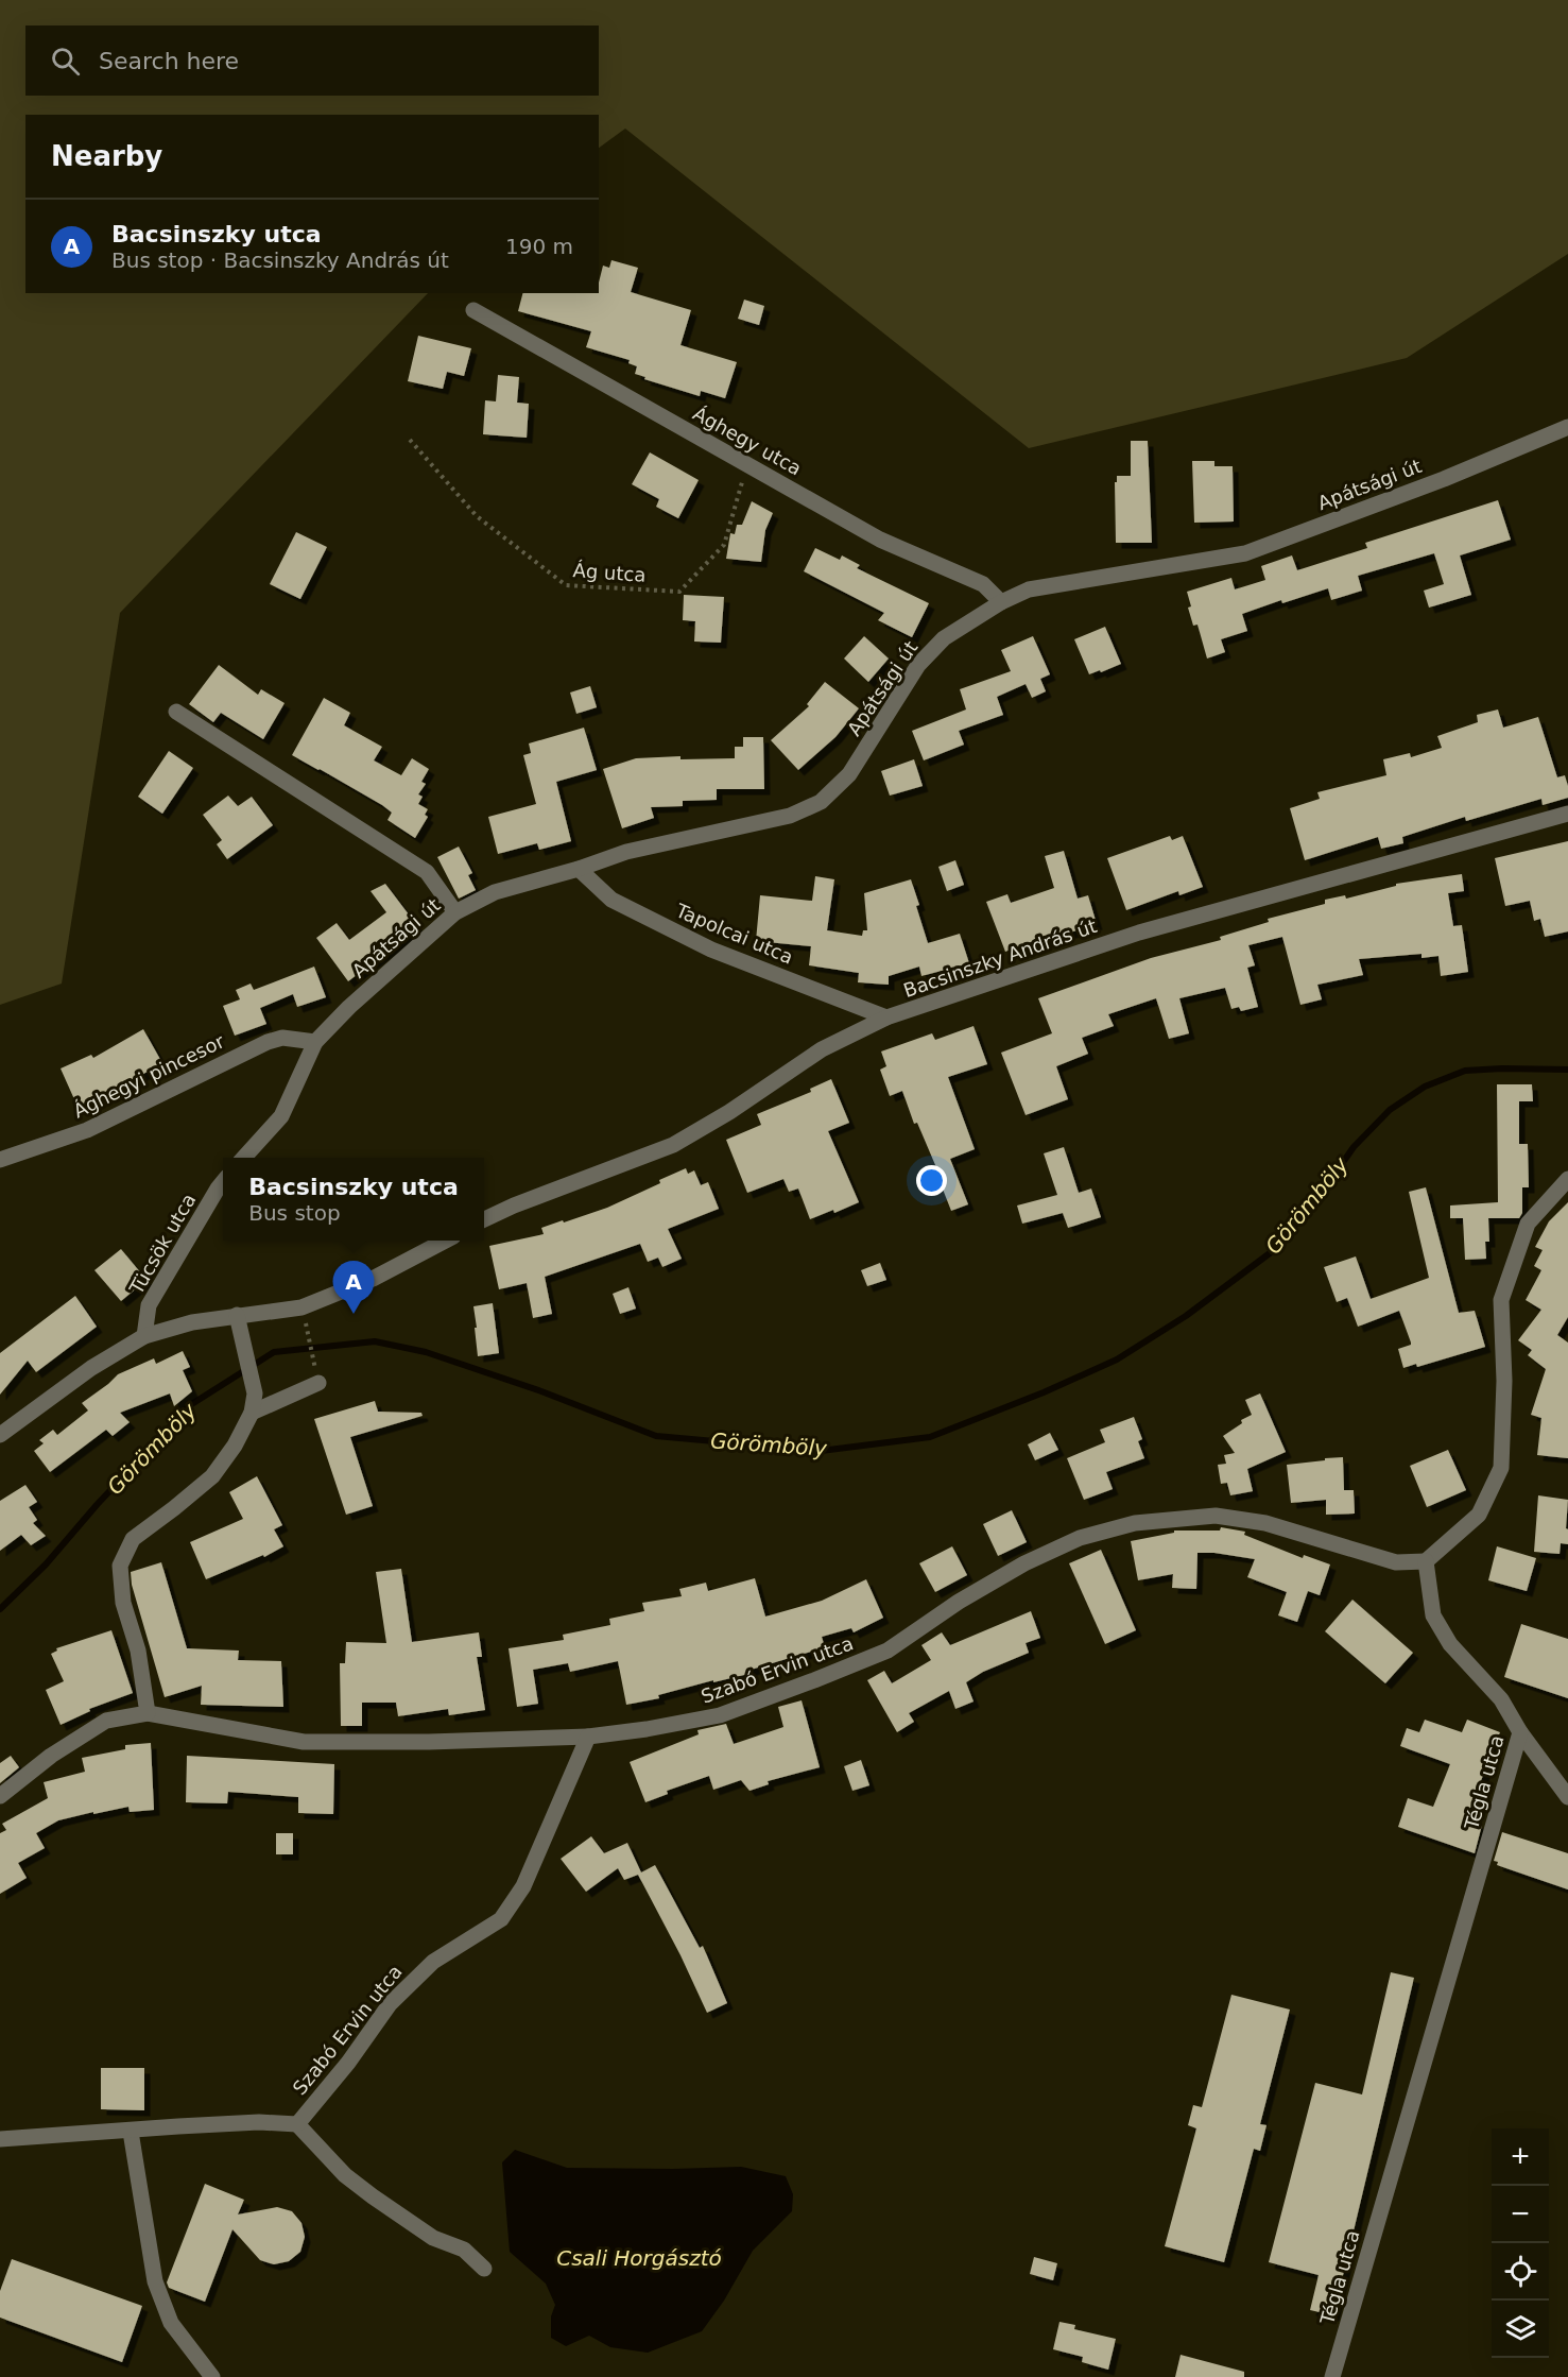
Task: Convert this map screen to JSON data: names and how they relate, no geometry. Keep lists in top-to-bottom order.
{
  "streets": {
    "street": [
      "Ághegy utca",
      "Apátsági út",
      "Tapolcai utca",
      "Bacsinszky András út",
      "Ághegyi pincesor",
      "Tücsök utca",
      "Szabó Ervin utca",
      "Tégla utca"
    ],
    "path": ["Ág utca"]
  },
  "crossings": [
    ["Ághegy utca", "Apátsági út"],
    ["Ághegy utca", "Ág utca"],
    ["Apátsági út", "Tapolcai utca"],
    ["Apátsági út", "Ághegyi pincesor"],
    ["Tapolcai utca", "Bacsinszky András út"],
    ["Szabó Ervin utca", "Tégla utca"]
  ],
  "water": ["Görömböly", "Csali Horgásztó"],
  "page": {
    "search": "Search here",
    "heading": "Nearby",
    "list": [
      {
        "mark": "A",
        "name": "Bacsinszky utca",
        "note": "Bus stop · Bacsinszky András út",
        "value": "190 m"
      }
    ],
    "popup": ["Bacsinszky utca", "Bus stop"],
    "pins": "A",
    "map_buttons": ["+", "−"]
  }
}
